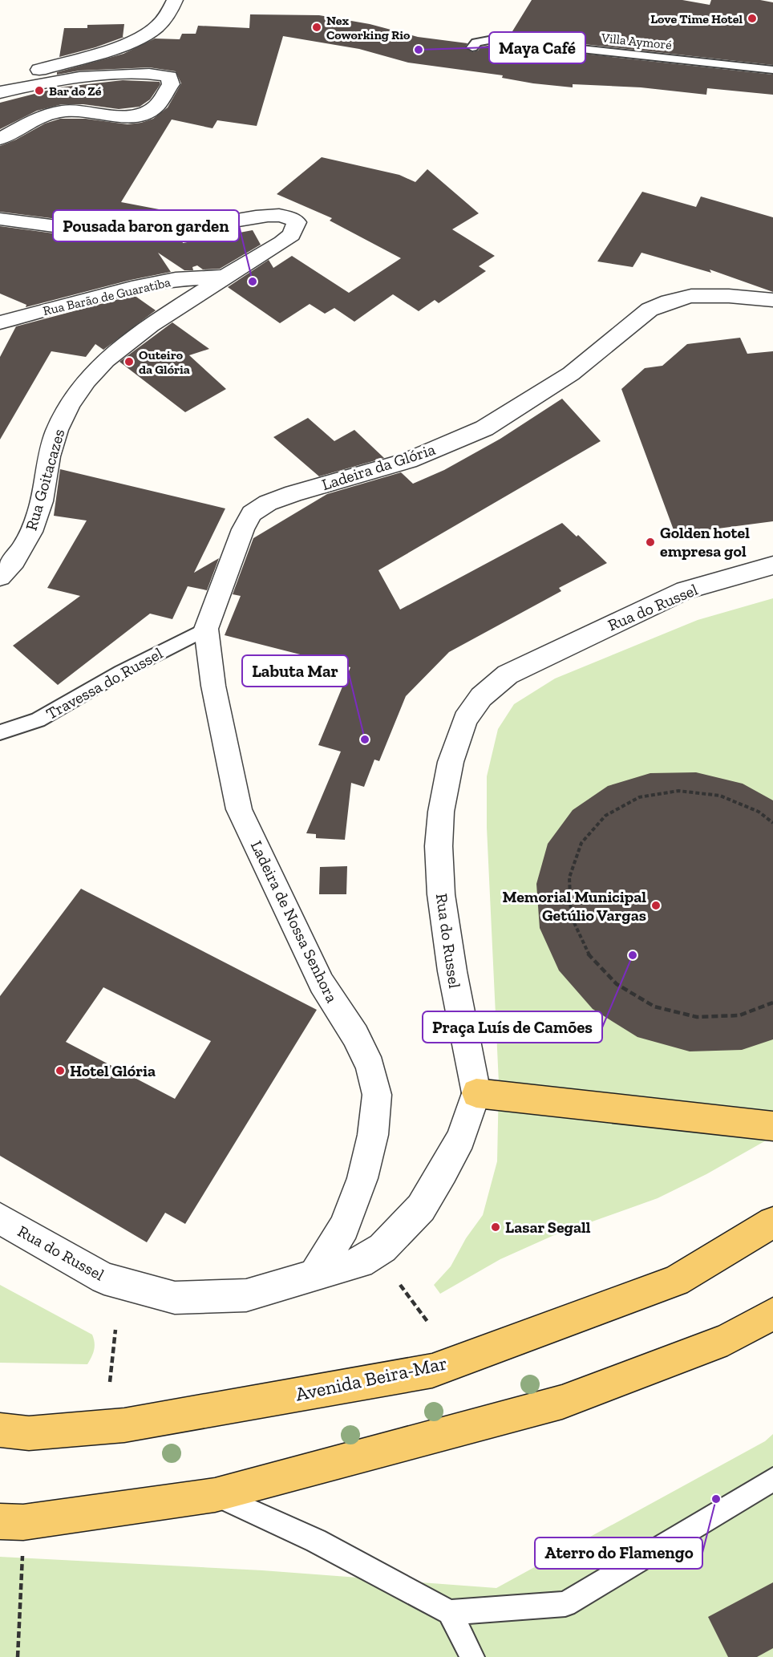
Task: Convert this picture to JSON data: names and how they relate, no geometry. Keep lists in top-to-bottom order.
{
  "streets": {
    "main road": ["Avenida Beira-Mar"],
    "street": [
      "Rua Barão de Guaratiba",
      "Ladeira da Glória",
      "Rua Goitacazes",
      "Rua do Russel",
      "Ladeira de Nossa Senhora"
    ],
    "lane": ["Villa Aymoré", "Travessa do Russel"]
  },
  "crossings": [
    ["Rua Barão de Guaratiba", "Rua Goitacazes"],
    ["Ladeira da Glória", "Travessa do Russel"],
    ["Ladeira da Glória", "Ladeira de Nossa Senhora"],
    ["Rua do Russel", "Ladeira de Nossa Senhora"]
  ],
  "places": [
    "Love Time Hotel",
    "Nex Coworking Rio",
    "Maya Café",
    "Bar do Zé",
    "Pousada baron garden",
    "Outeiro da Glória",
    "Golden hotel empresa gol",
    "Labuta Mar",
    "Memorial Municipal Getúlio Vargas",
    "Praça Luís de Camões",
    "Hotel Glória",
    "Lasar Segall",
    "Aterro do Flamengo"
  ]
}
